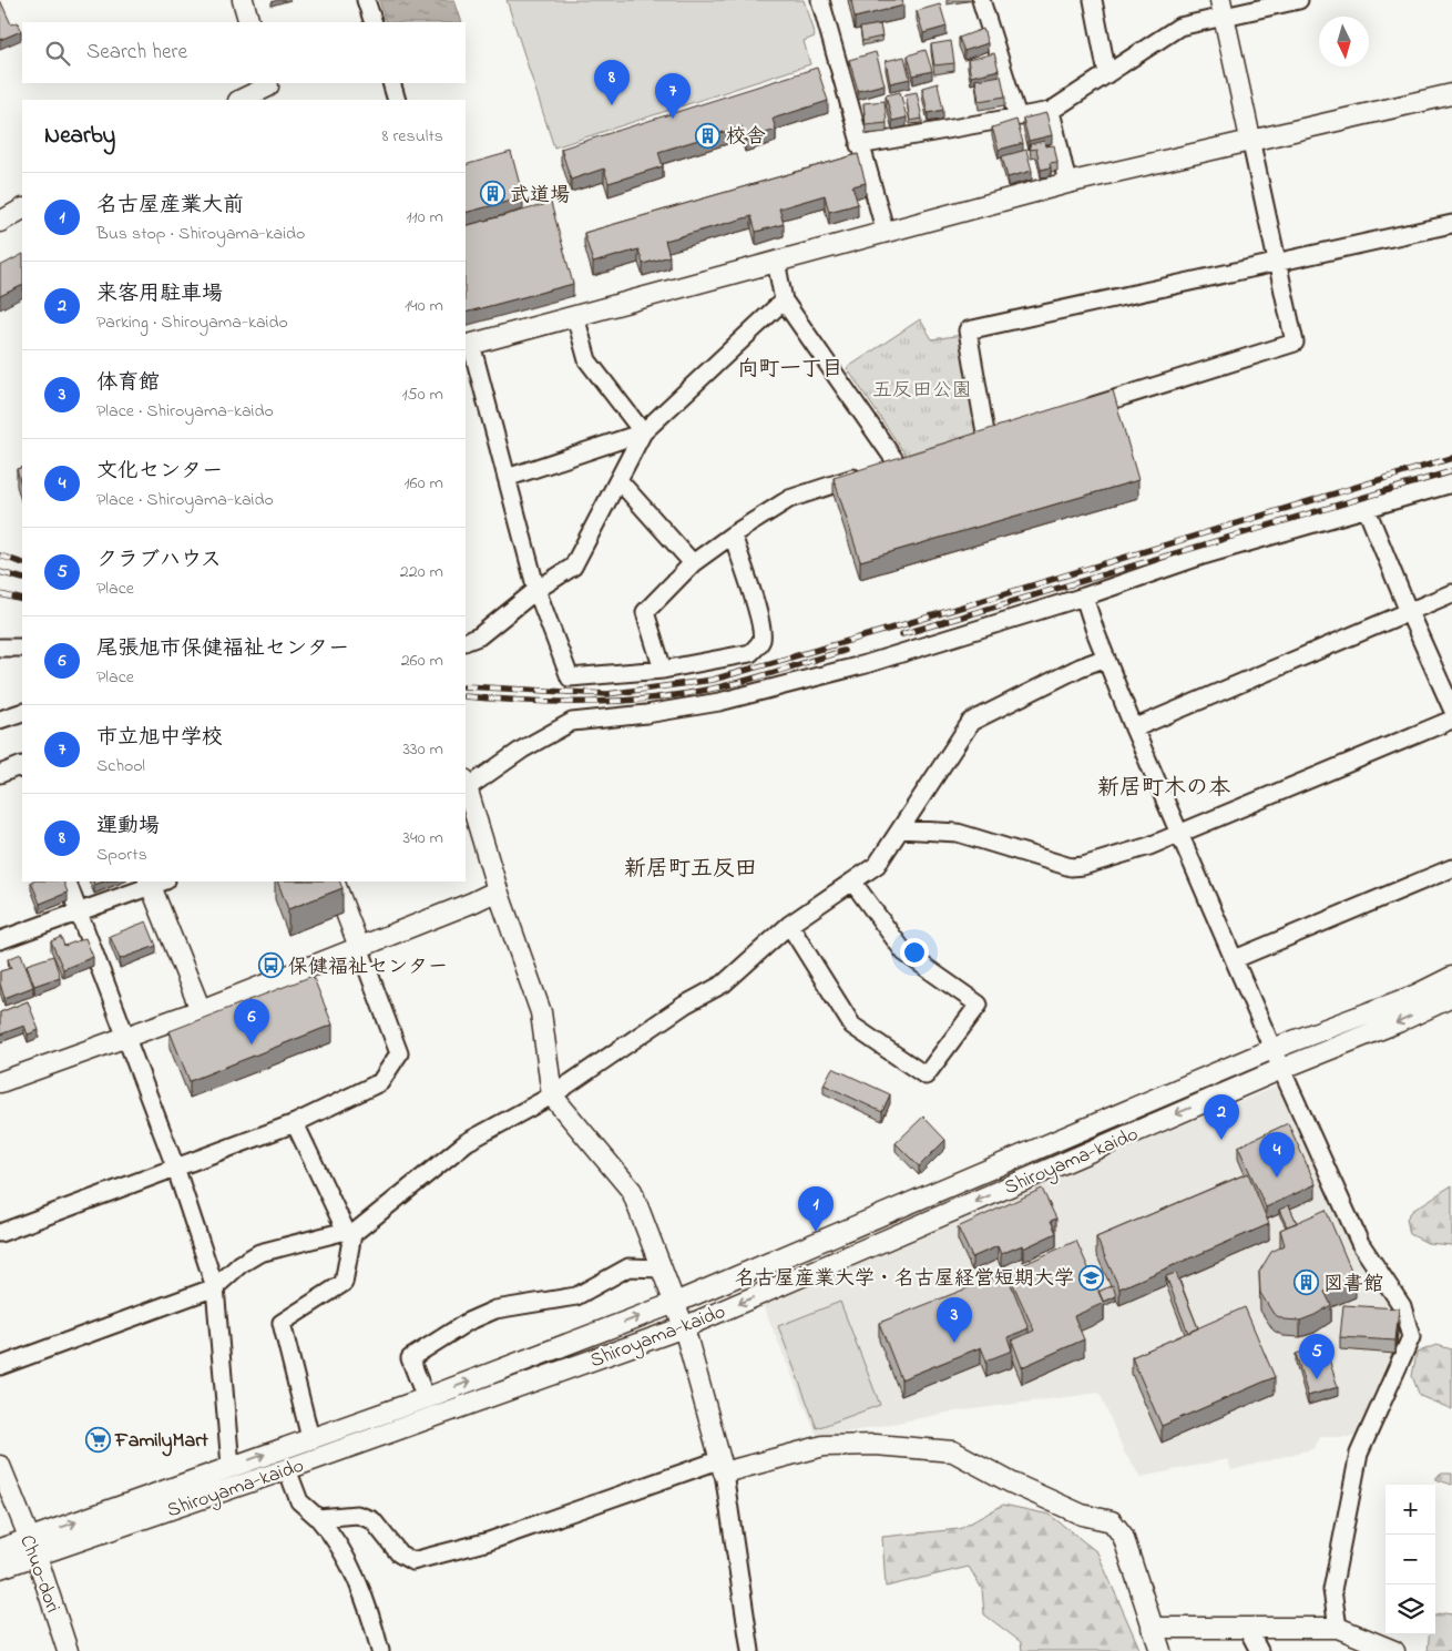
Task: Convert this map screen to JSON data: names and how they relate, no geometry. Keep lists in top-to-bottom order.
{
  "streets": {
    "street": ["Shiroyama-kaido", "Chuo-dori"]
  },
  "crossings": [
    ["Shiroyama-kaido", "Chuo-dori"]
  ],
  "districts": ["向町一丁目", "新居町木の本", "新居町五反田"],
  "parks": ["五反田公園"],
  "places": {
    "building": ["校舎", "武道場", "図書館"],
    "bus stop": ["保健福祉センター"],
    "school or university": ["名古屋産業大学・名古屋経営短期大学"],
    "supermarket": ["FamilyMart"]
  },
  "north": "bottom",
  "page": {
    "search": "Search here",
    "pins": [
      "8",
      "7",
      "6",
      "2",
      "4",
      "1",
      "3",
      "5"
    ],
    "heading": ["Nearby", "8 results"],
    "list": [
      {
        "mark": "1",
        "name": "名古屋産業大前",
        "note": "Bus stop · Shiroyama-kaido",
        "value": "110 m"
      },
      {
        "mark": "2",
        "name": "来客用駐車場",
        "note": "Parking · Shiroyama-kaido",
        "value": "140 m"
      },
      {
        "mark": "3",
        "name": "体育館",
        "note": "Place · Shiroyama-kaido",
        "value": "150 m"
      },
      {
        "mark": "4",
        "name": "文化センター",
        "note": "Place · Shiroyama-kaido",
        "value": "160 m"
      },
      {
        "mark": "5",
        "name": "クラブハウス",
        "note": "Place",
        "value": "220 m"
      },
      {
        "mark": "6",
        "name": "尾張旭市保健福祉センター",
        "note": "Place",
        "value": "260 m"
      },
      {
        "mark": "7",
        "name": "市立旭中学校",
        "note": "School",
        "value": "330 m"
      },
      {
        "mark": "8",
        "name": "運動場",
        "note": "Sports",
        "value": "340 m"
      }
    ],
    "map_buttons": ["+", "−"]
  }
}
